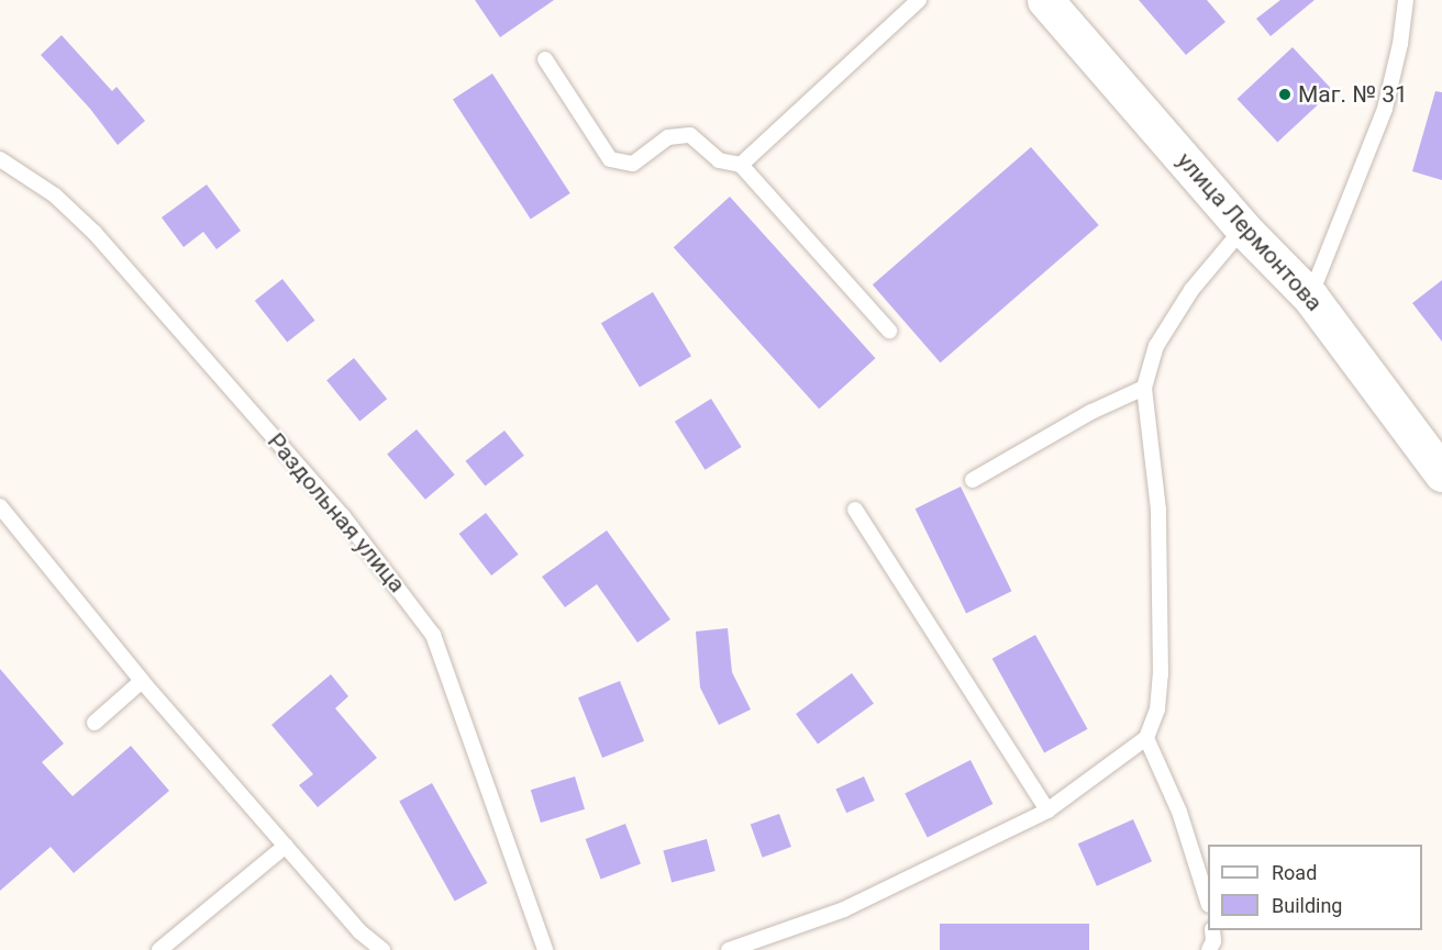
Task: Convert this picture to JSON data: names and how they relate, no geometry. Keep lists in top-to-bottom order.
{
  "streets": {
    "main road": ["улица Лермонтова"],
    "lane": ["Раздольная улица"]
  },
  "places": ["Маг. № 31"],
  "legend": ["Road", "Building"]
}
